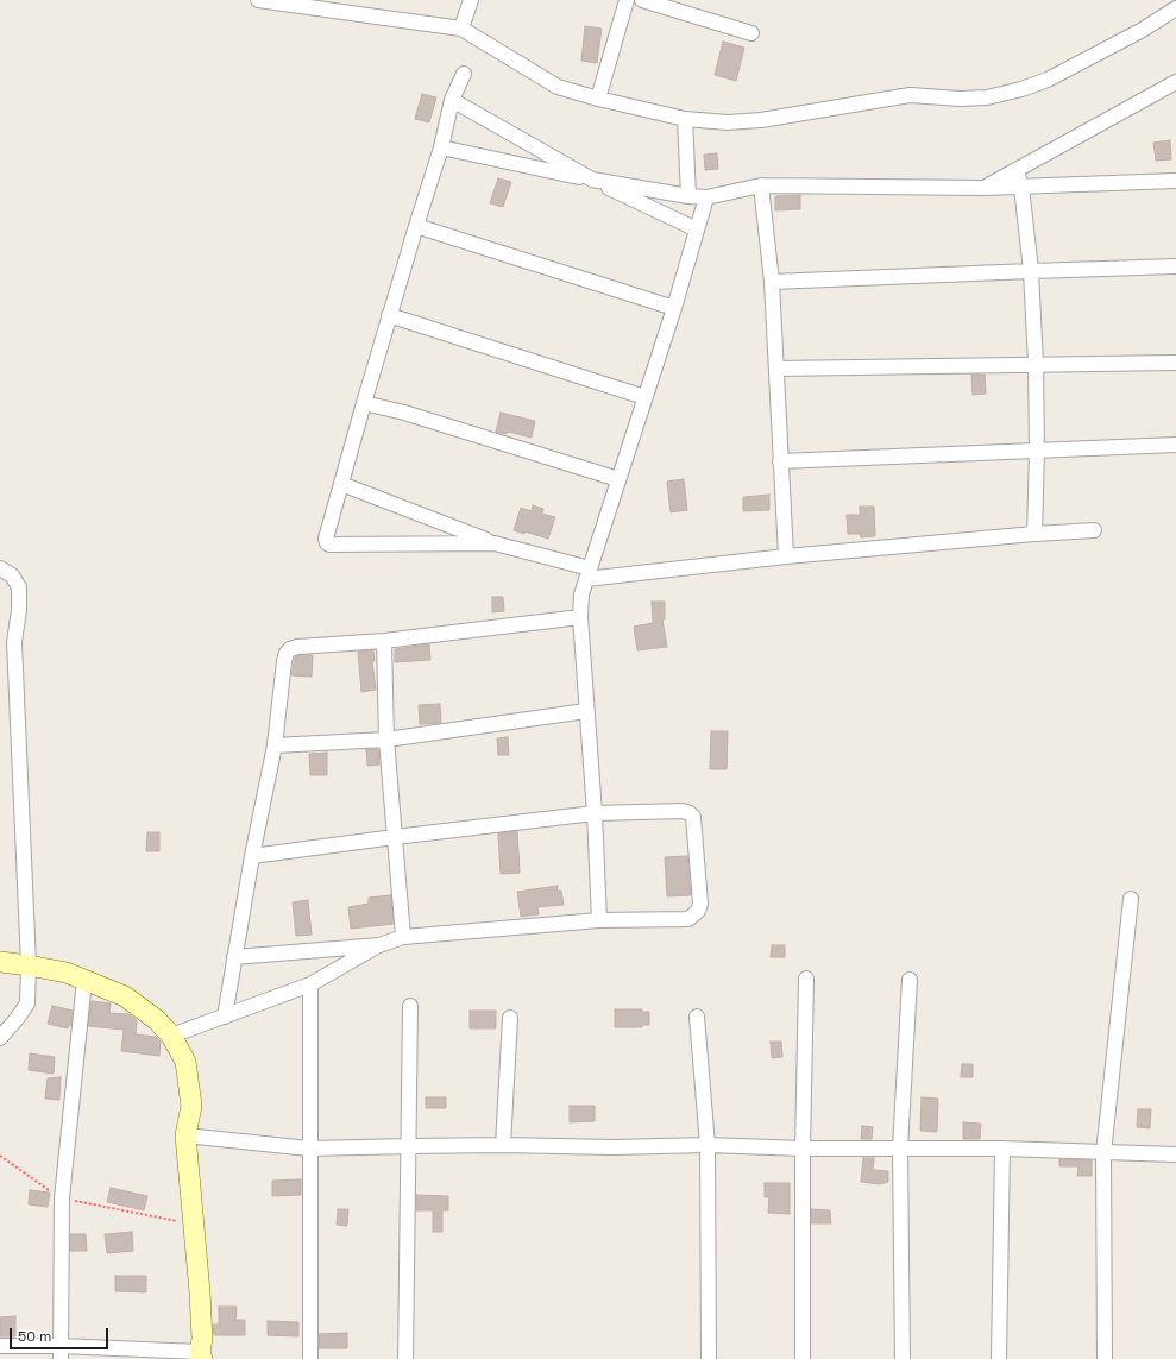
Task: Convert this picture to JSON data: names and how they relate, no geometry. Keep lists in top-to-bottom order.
{
  "scale_bar": "50 m"
}
